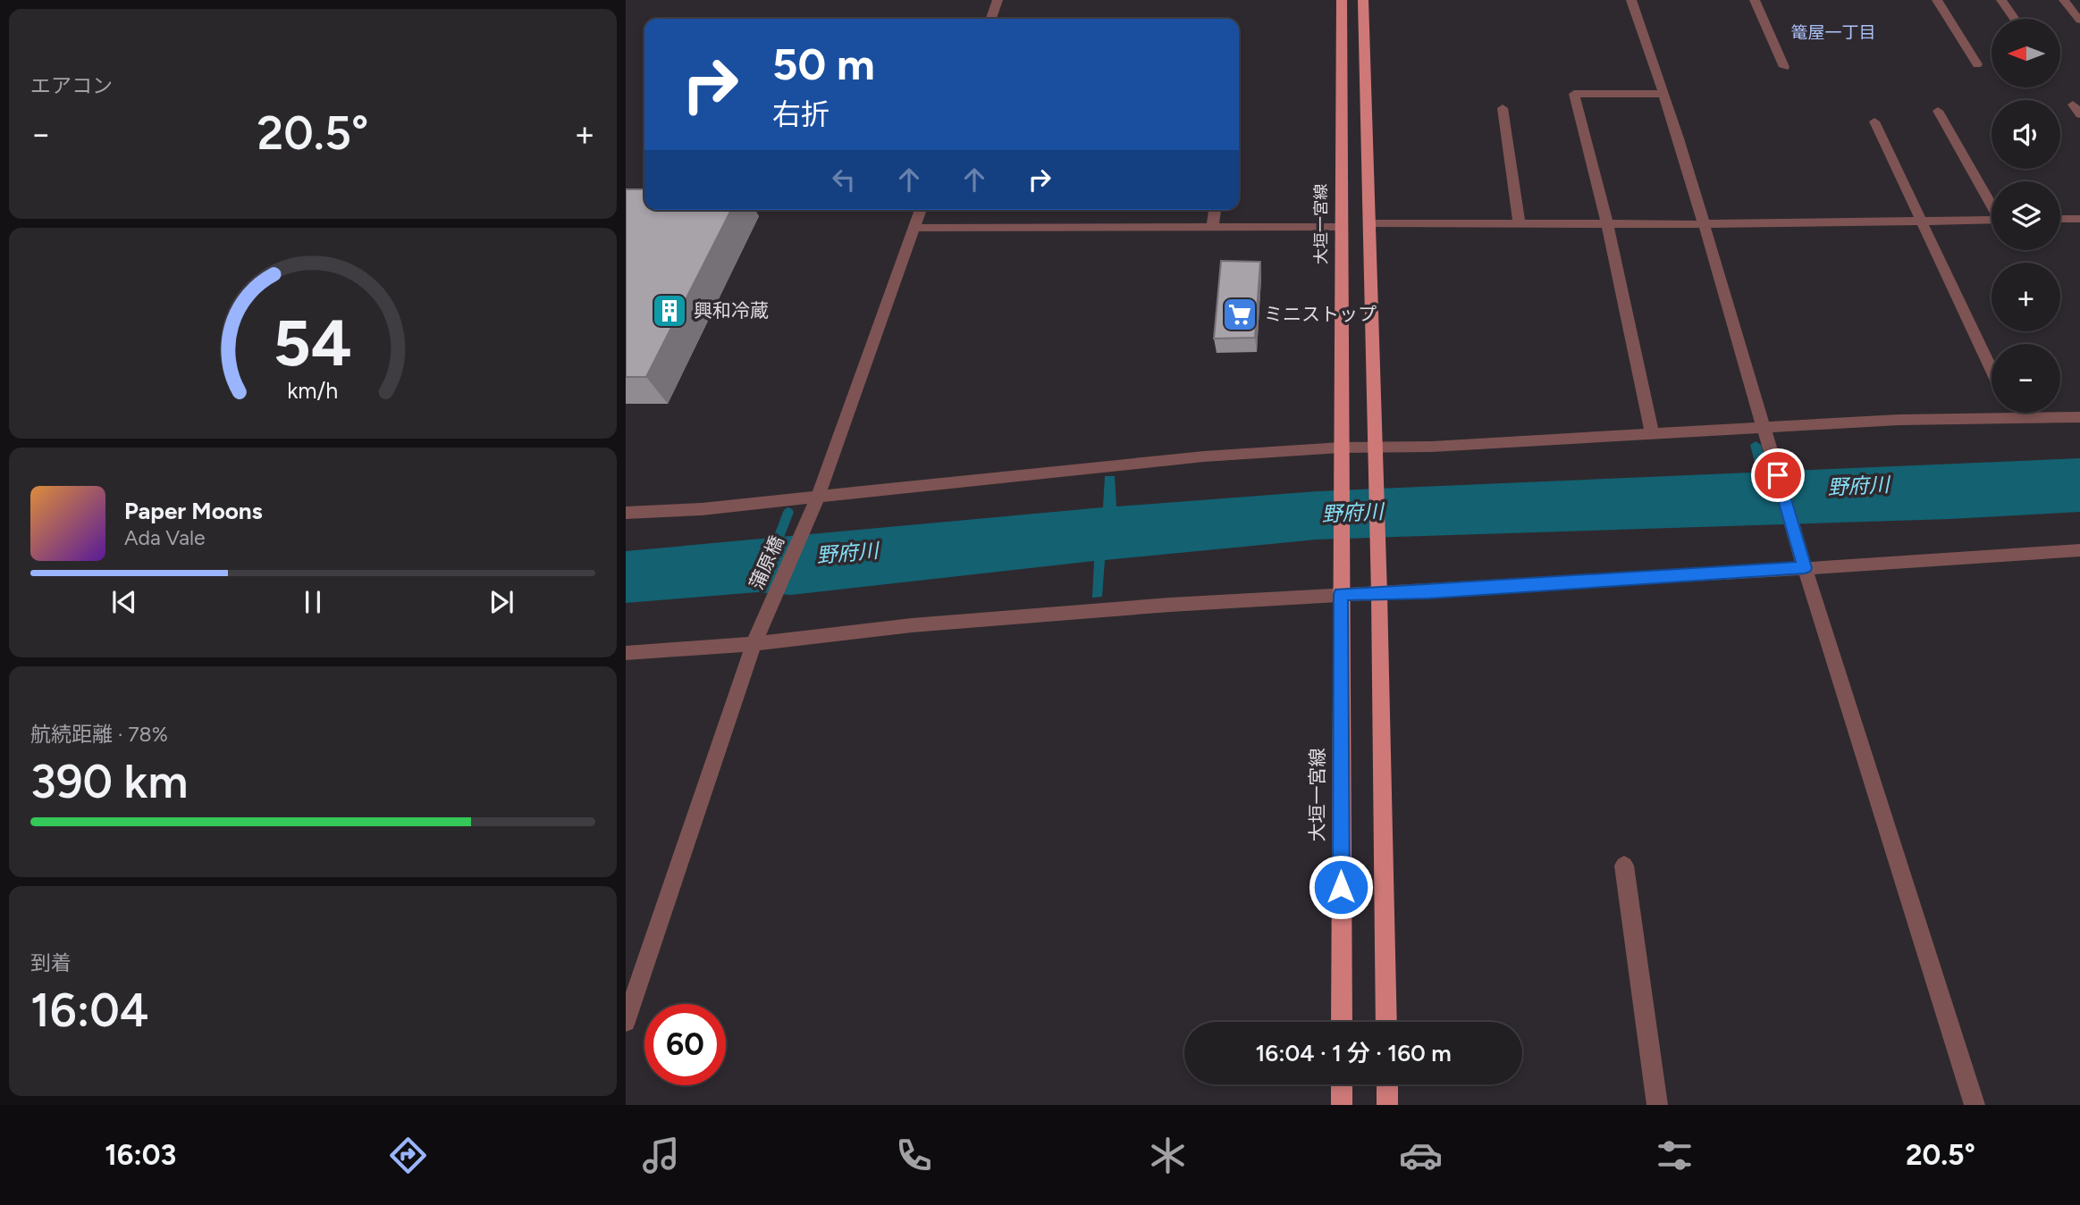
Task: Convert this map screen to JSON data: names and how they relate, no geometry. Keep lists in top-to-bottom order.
{
  "streets": {
    "main road": ["大垣一宮線"],
    "street": ["蒲原橋"]
  },
  "districts": ["篭屋一丁目"],
  "water": ["野府川"],
  "places": {
    "building": ["興和冷蔵"],
    "supermarket": ["ミニストップ"]
  },
  "north": "left",
  "page": {
    "tile": [
      "エアコン",
      ["航続距離 · 78%", "390 km"],
      ["到着", "16:04"]
    ],
    "map_buttons": ["+", "−"],
    "turn": ["50 m", "右折"],
    "heat": ["−", "20.5°", "+"],
    "song": ["Paper Moons", "Ada Vale"],
    "limit": "60",
    "trip": "16:04 · 1 分 · 160 m",
    "tabs": ["16:03", "20.5°"],
    "gauge": ["54", "km/h"]
  }
}
